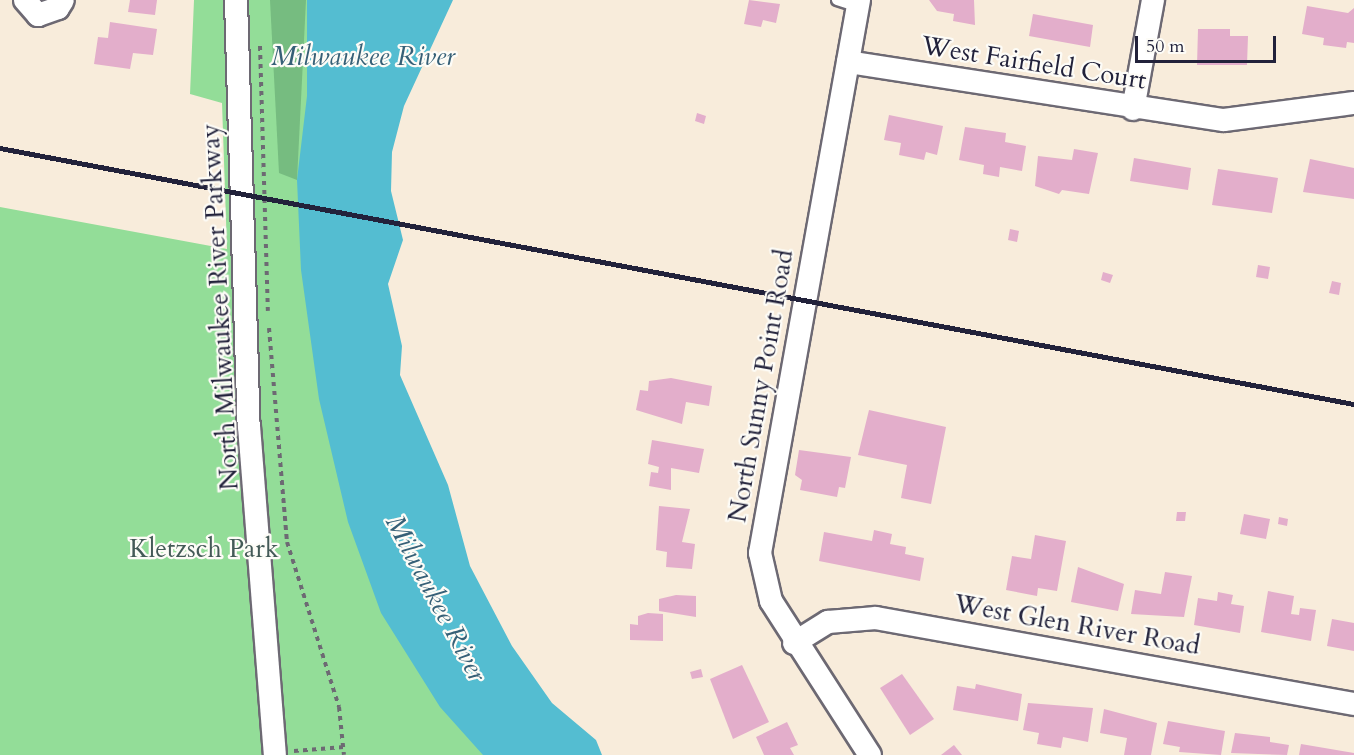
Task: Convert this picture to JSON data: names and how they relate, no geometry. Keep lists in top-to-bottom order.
{
  "streets": {
    "street": [
      "West Fairfield Court",
      "North Milwaukee River Parkway",
      "North Sunny Point Road",
      "West Glen River Road"
    ]
  },
  "crossings": [
    ["West Fairfield Court", "North Sunny Point Road"],
    ["North Sunny Point Road", "West Glen River Road"]
  ],
  "water": ["Milwaukee River"],
  "parks": ["Kletzsch Park"],
  "scale_bar": "50 m"
}
